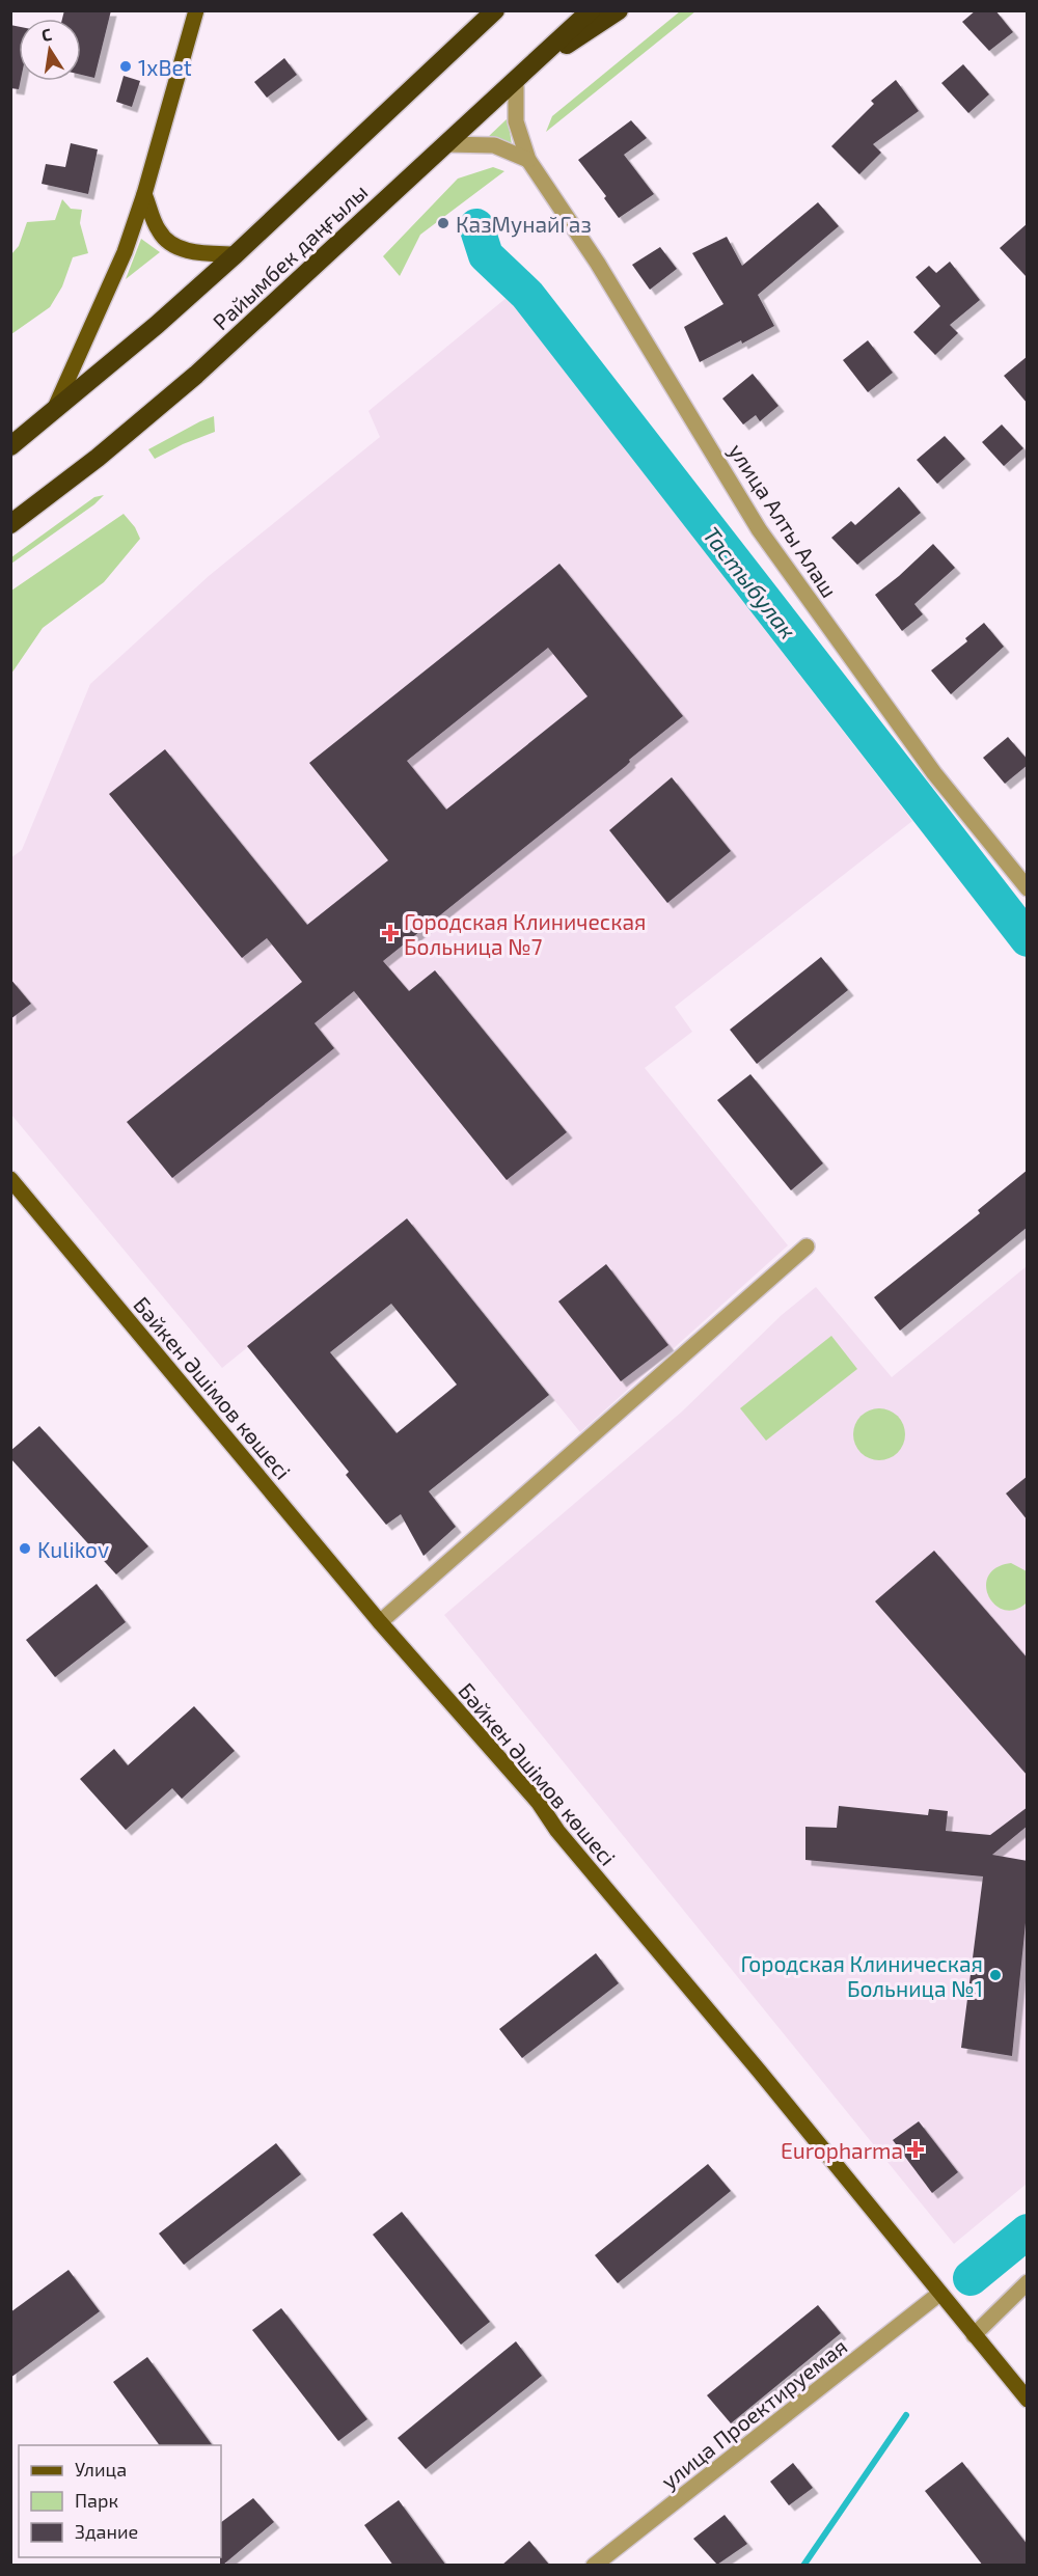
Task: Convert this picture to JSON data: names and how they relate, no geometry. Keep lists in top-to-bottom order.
{
  "streets": {
    "highway": ["Райымбек даңғылы"],
    "main road": ["Бәйкен Әшімов көшесі"],
    "street": ["улица Алты Алаш", "улица Проектируемая"]
  },
  "crossings": [
    ["Райымбек даңғылы", "улица Алты Алаш"],
    ["Бәйкен Әшімов көшесі", "улица Проектируемая"]
  ],
  "water": ["Тастыбулак"],
  "places": {
    "other": [
      "1xBet",
      "КазМунайГаз",
      "Kulikov",
      "Городская Клиническая Больница №1"
    ],
    "health": ["Городская Клиническая Больница №7", "Europharma"]
  },
  "legend": ["Улица", "Парк", "Здание"],
  "north": "top"
}
